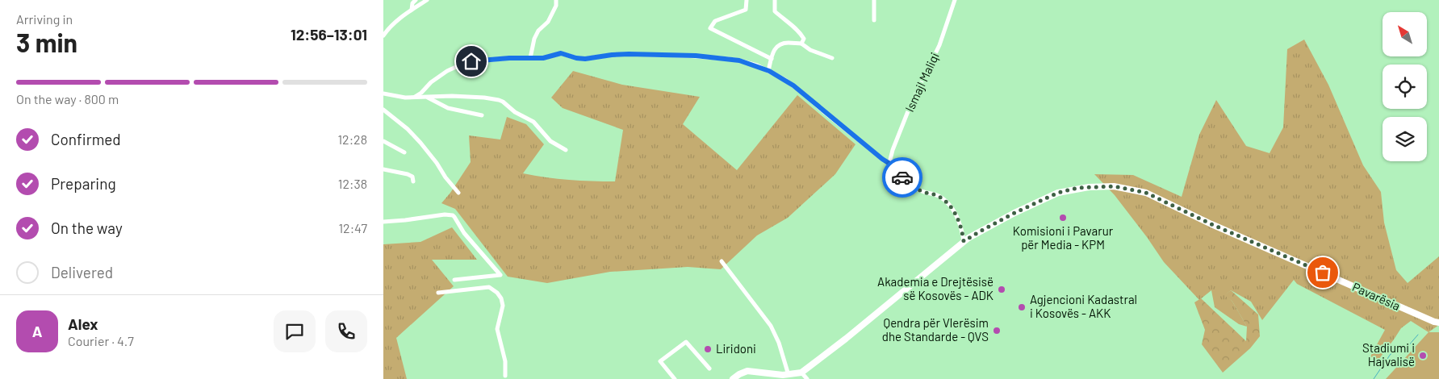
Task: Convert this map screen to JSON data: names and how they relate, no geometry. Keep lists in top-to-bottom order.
{
  "streets": {
    "street": ["Ismajl Maliqi", "Pavarësia"]
  },
  "places": [
    "Komisioni i Pavarur për Media - KPM",
    "Akademia e Drejtësisë së Kosovës - ADK",
    "Agjencioni Kadastral i Kosovës - AKK",
    "Qendra për Vlerësim dhe Standarde - QVS",
    "Liridoni",
    "Stadiumi i Hajvalisë"
  ],
  "north": "top left",
  "page": {
    "heading": ["3 min", "Arriving in", "12:56–13:01"],
    "panel": ["Alex", "Courier · 4.7"],
    "bar": "On the way · 800 m",
    "list": [
      ["Confirmed", "12:28"],
      ["Preparing", "12:38"],
      ["On the way", "12:47"],
      "Delivered"
    ],
    "round": "A"
  }
}
